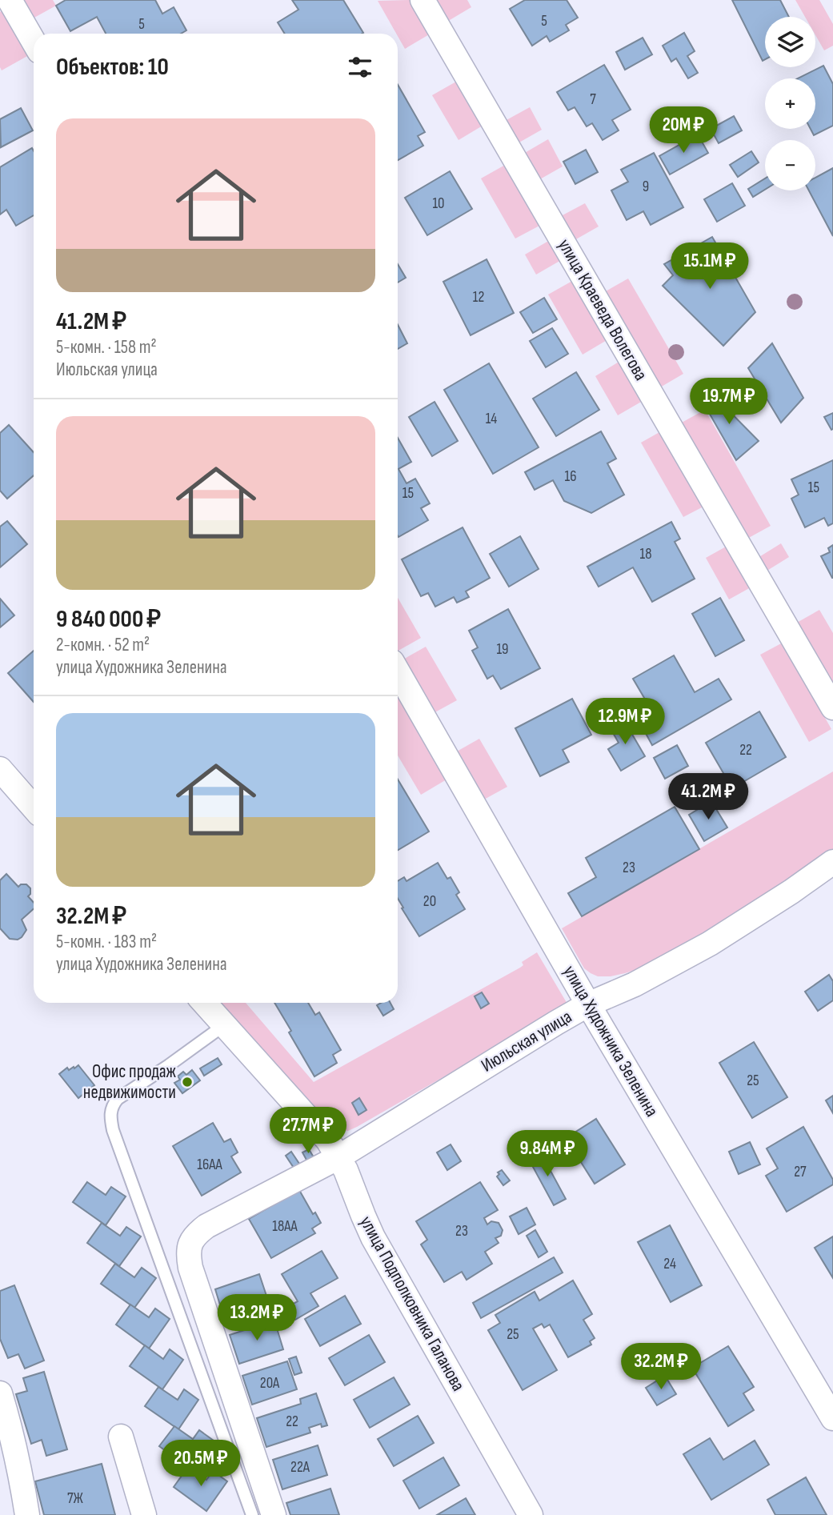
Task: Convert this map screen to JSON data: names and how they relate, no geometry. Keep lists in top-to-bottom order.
{
  "streets": {
    "street": [
      "улица Краеведа Волегова",
      "Июльская улица",
      "улица Художника Зеленина",
      "улица Подполковника Галанова"
    ]
  },
  "crossings": [
    ["Июльская улица", "улица Художника Зеленина"],
    ["Июльская улица", "улица Подполковника Галанова"]
  ],
  "places": ["Офис продаж недвижимости"],
  "house_numbers": [
    "5",
    "5",
    "7",
    "9",
    "10",
    "12",
    "14",
    "16",
    "15",
    "15",
    "18",
    "19",
    "22",
    "23",
    "20",
    "25",
    "16АА",
    "27",
    "18АА",
    "23",
    "24",
    "25",
    "20А",
    "22",
    "22А",
    "7Ж"
  ],
  "page": {
    "map_buttons": ["+", "−"],
    "heading": "Объектов: 10",
    "list": [
      {
        "name": "41.2M ₽",
        "note": "5-комн. · 158 m² · Июльская улица"
      },
      {
        "name": "9 840 000 ₽",
        "note": "2-комн. · 52 m² · улица Художника Зеленина"
      },
      {
        "name": "32.2M ₽",
        "note": "5-комн. · 183 m² · улица Художника Зеленина"
      }
    ],
    "price": [
      "20M ₽",
      "15.1M ₽",
      "19.7M ₽",
      "12.9M ₽",
      "41.2M ₽",
      "27.7M ₽",
      "9.84M ₽",
      "13.2M ₽",
      "32.2M ₽",
      "20.5M ₽"
    ]
  }
}
